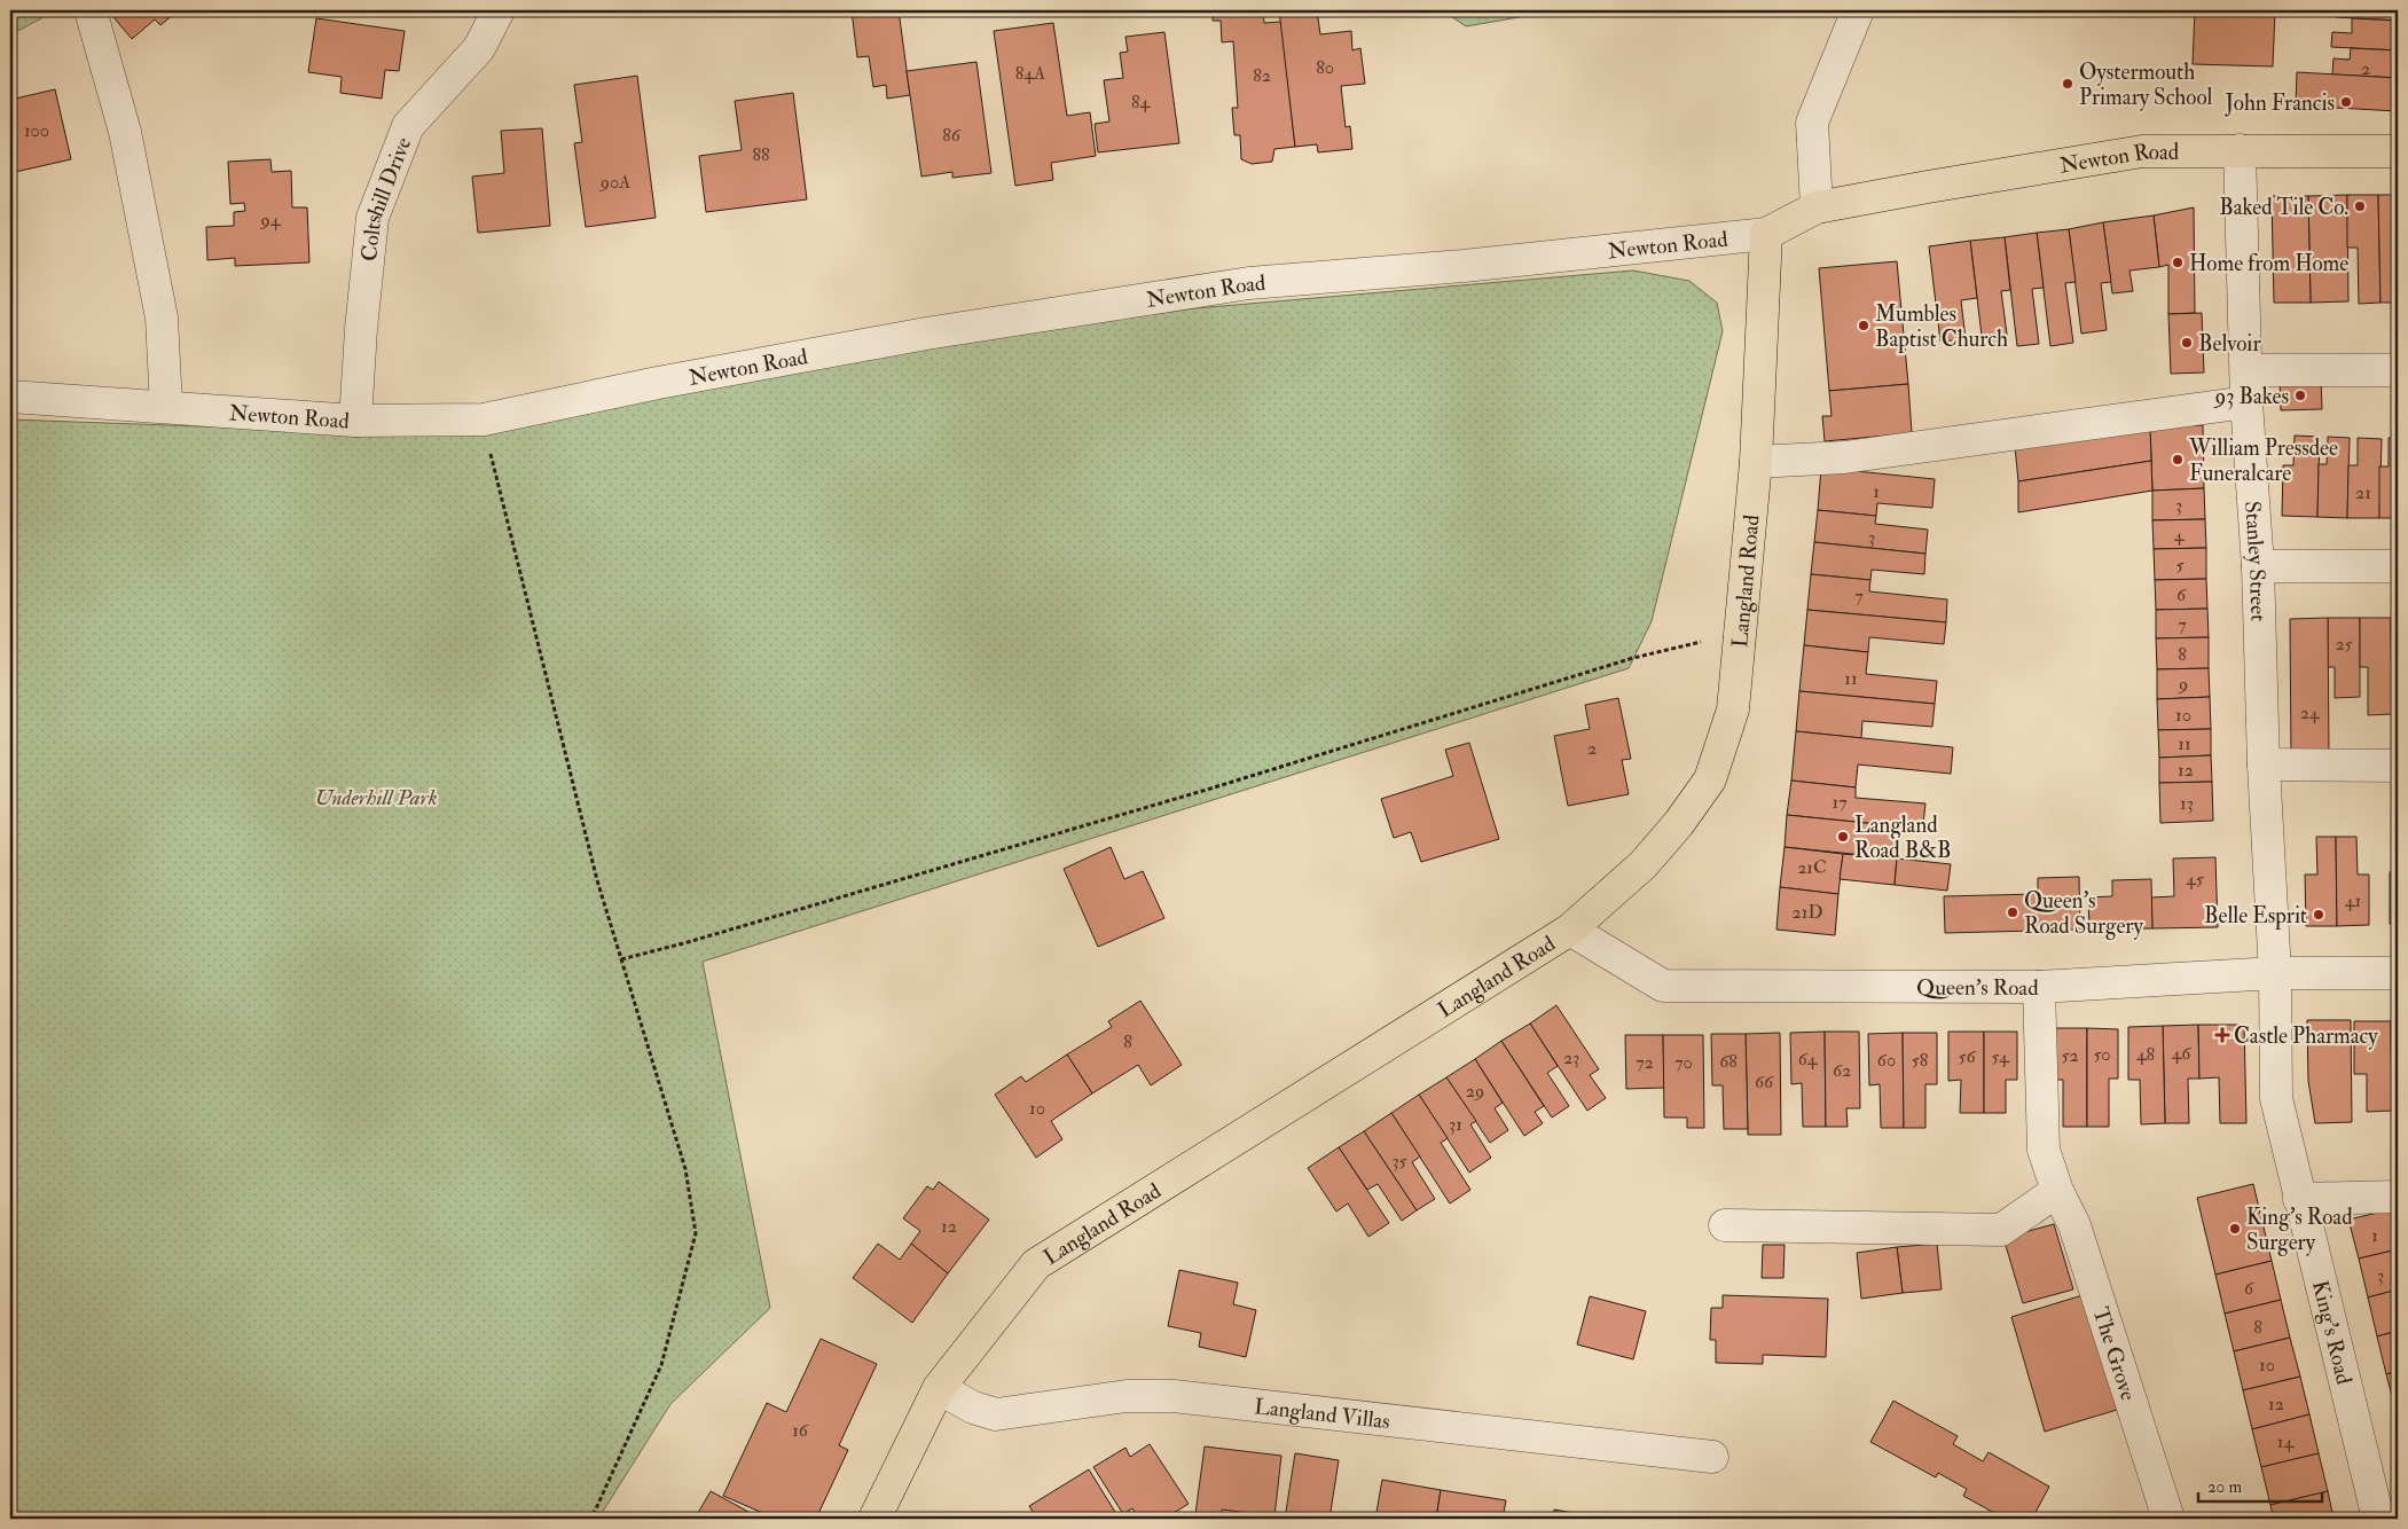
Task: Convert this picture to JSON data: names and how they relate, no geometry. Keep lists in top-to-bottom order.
{
  "streets": {
    "main road": ["Newton Road", "Langland Road"],
    "street": [
      "Coltshill Drive",
      "Stanley Street",
      "Queen's Road",
      "King's Road",
      "The Grove",
      "Langland Villas"
    ]
  },
  "crossings": [
    ["Newton Road", "Coltshill Drive"],
    ["Newton Road", "Stanley Street"],
    ["Newton Road", "Langland Road"],
    ["Stanley Street", "Queen's Road"],
    ["Stanley Street", "King's Road"],
    ["Langland Road", "Queen's Road"],
    ["Langland Road", "Langland Villas"],
    ["Queen's Road", "King's Road"],
    ["Queen's Road", "The Grove"]
  ],
  "parks": ["Underhill Park"],
  "places": {
    "other": [
      "Oystermouth Primary School",
      "John Francis",
      "Baked Tile Co.",
      "Home from Home",
      "Mumbles Baptist Church",
      "Belvoir",
      "93 Bakes",
      "William Pressdee Funeralcare",
      "Langland Road B&B",
      "Queen's Road Surgery",
      "Belle Esprit",
      "King's Road Surgery"
    ],
    "health": ["Castle Pharmacy"]
  },
  "house_numbers": [
    "80",
    "2",
    "84A",
    "82",
    "84",
    "100",
    "86",
    "88",
    "90A",
    "94",
    "1",
    "21",
    "3",
    "4",
    "3",
    "5",
    "6",
    "7",
    "7",
    "25",
    "8",
    "11",
    "9",
    "24",
    "10",
    "11",
    "2",
    "12",
    "17",
    "13",
    "21C",
    "45",
    "41",
    "21D",
    "8",
    "46",
    "50",
    "48",
    "52",
    "56",
    "54",
    "23",
    "64",
    "60",
    "58",
    "68",
    "72",
    "70",
    "62",
    "66",
    "29",
    "10",
    "31",
    "35",
    "12",
    "1",
    "3",
    "6",
    "8",
    "10",
    "12",
    "16",
    "14"
  ],
  "scale_bar": "20 m"
}
